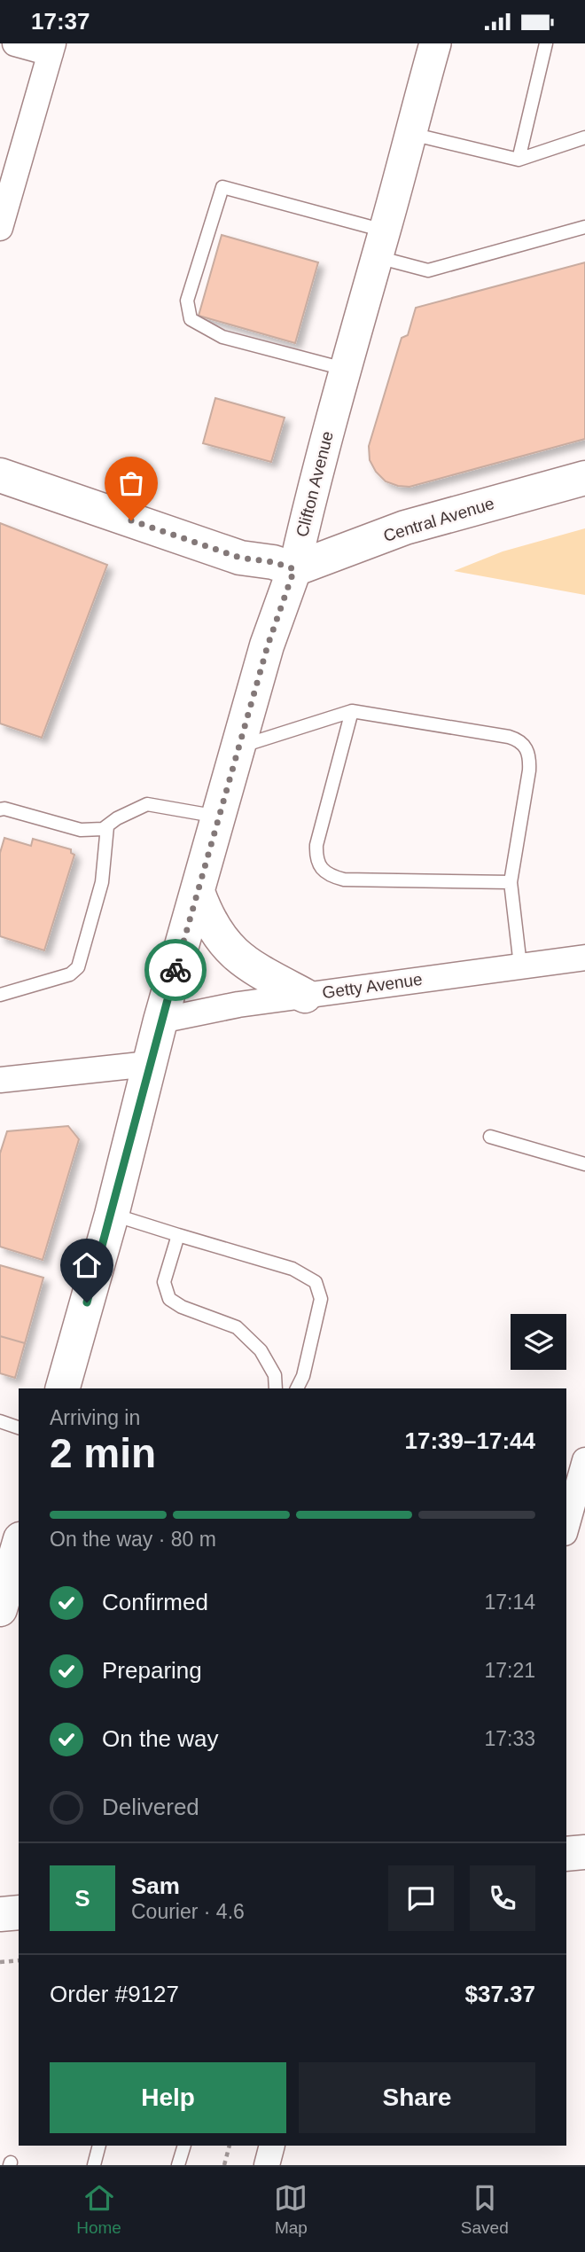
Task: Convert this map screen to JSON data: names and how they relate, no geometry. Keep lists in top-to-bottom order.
{
  "streets": {
    "main road": ["Clifton Avenue", "Central Avenue"],
    "street": ["Getty Avenue"]
  },
  "crossings": [
    ["Clifton Avenue", "Central Avenue"],
    ["Clifton Avenue", "Getty Avenue"]
  ],
  "page": {
    "status": "17:37",
    "heading": ["2 min", "Arriving in", "17:39–17:44"],
    "panel": [
      "Sam",
      "Courier · 4.6",
      "Order #9127",
      "$37.37"
    ],
    "bar": "On the way · 80 m",
    "list": [
      ["Confirmed", "17:14"],
      ["Preparing", "17:21"],
      ["On the way", "17:33"],
      "Delivered"
    ],
    "round": "S",
    "buttons": ["Help", "Share"],
    "tabs": ["Home", "Map", "Saved"]
  }
}
